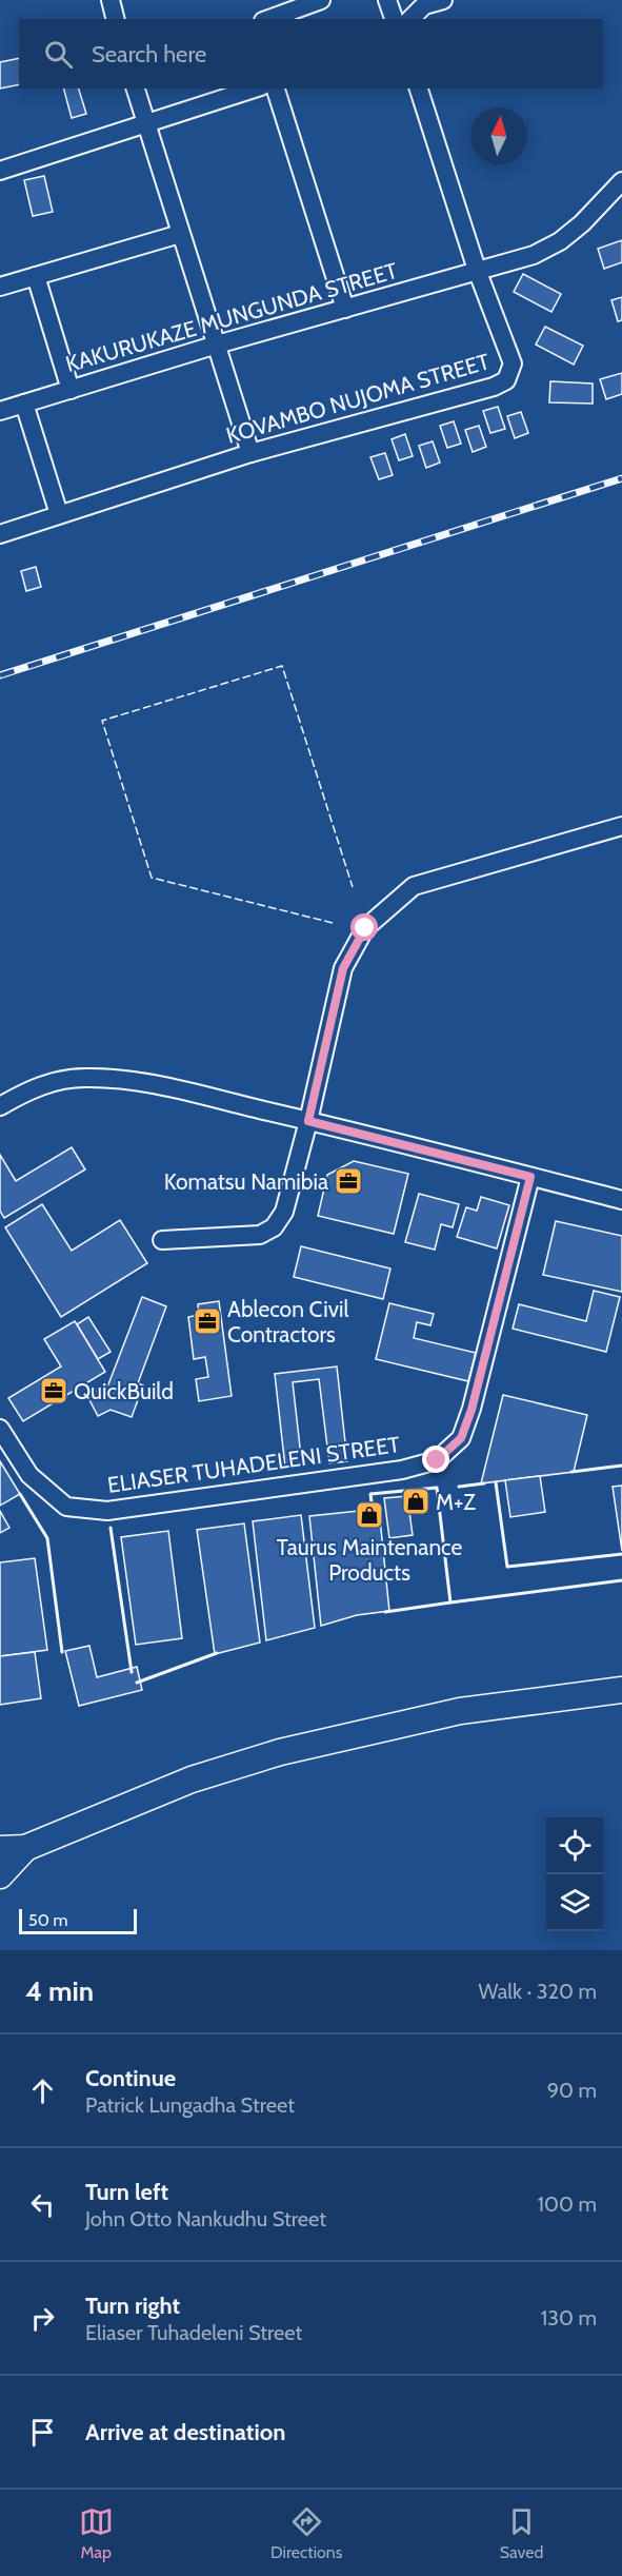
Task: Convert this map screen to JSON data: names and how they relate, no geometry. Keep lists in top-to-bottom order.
{
  "streets": {
    "street": ["KAKURUKAZE MUNGUNDA STREET", "KOVAMBO NUJOMA STREET", "ELIASER TUHADELENI STREET"]
  },
  "crossings": [
    ["KAKURUKAZE MUNGUNDA STREET", "KOVAMBO NUJOMA STREET"]
  ],
  "places": {
    "office": ["Komatsu Namibia", "Ablecon Civil Contractors", "QuickBuild"],
    "shop": ["M+Z", "Taurus Maintenance Products"]
  },
  "scale_bar": "50 m",
  "north": "top",
  "page": {
    "search": "Search here",
    "scale": "50 m",
    "heading": ["4 min", "Walk · 320 m"],
    "list": [
      ["Continue", "Patrick Lungadha Street", "90 m"],
      ["Turn left", "John Otto Nankudhu Street", "100 m"],
      ["Turn right", "Eliaser Tuhadeleni Street", "130 m"],
      "Arrive at destination"
    ],
    "nav": ["Map", "Directions", "Saved"]
  }
}
